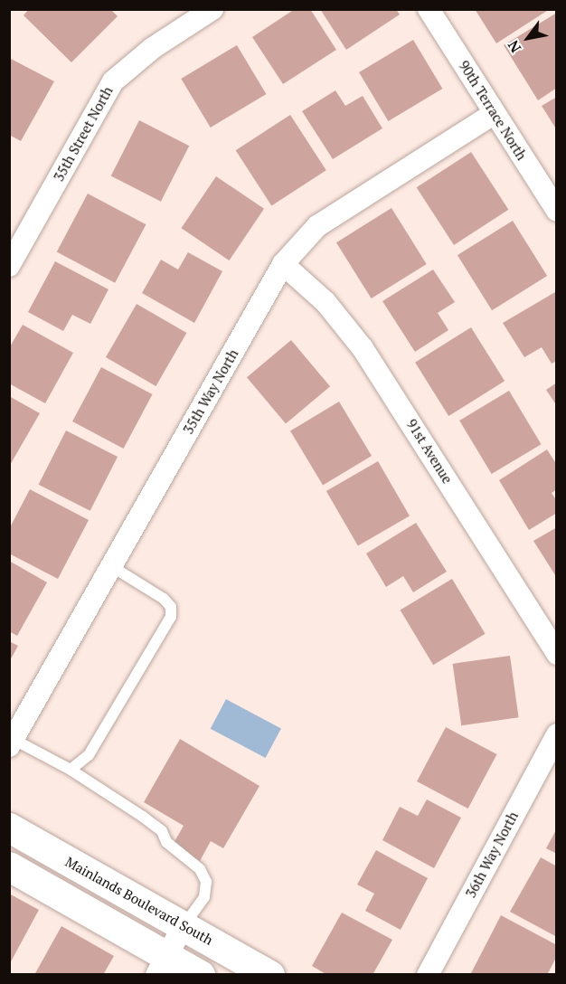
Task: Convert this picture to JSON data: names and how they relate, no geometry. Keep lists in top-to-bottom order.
{
  "streets": {
    "street": [
      "90th Terrace North",
      "35th Street North",
      "35th Way North",
      "91st Avenue",
      "36th Way North",
      "Mainlands Boulevard South"
    ]
  },
  "crossings": [
    ["90th Terrace North", "35th Way North"],
    ["35th Way North", "91st Avenue"]
  ],
  "north": "bottom left"
}
